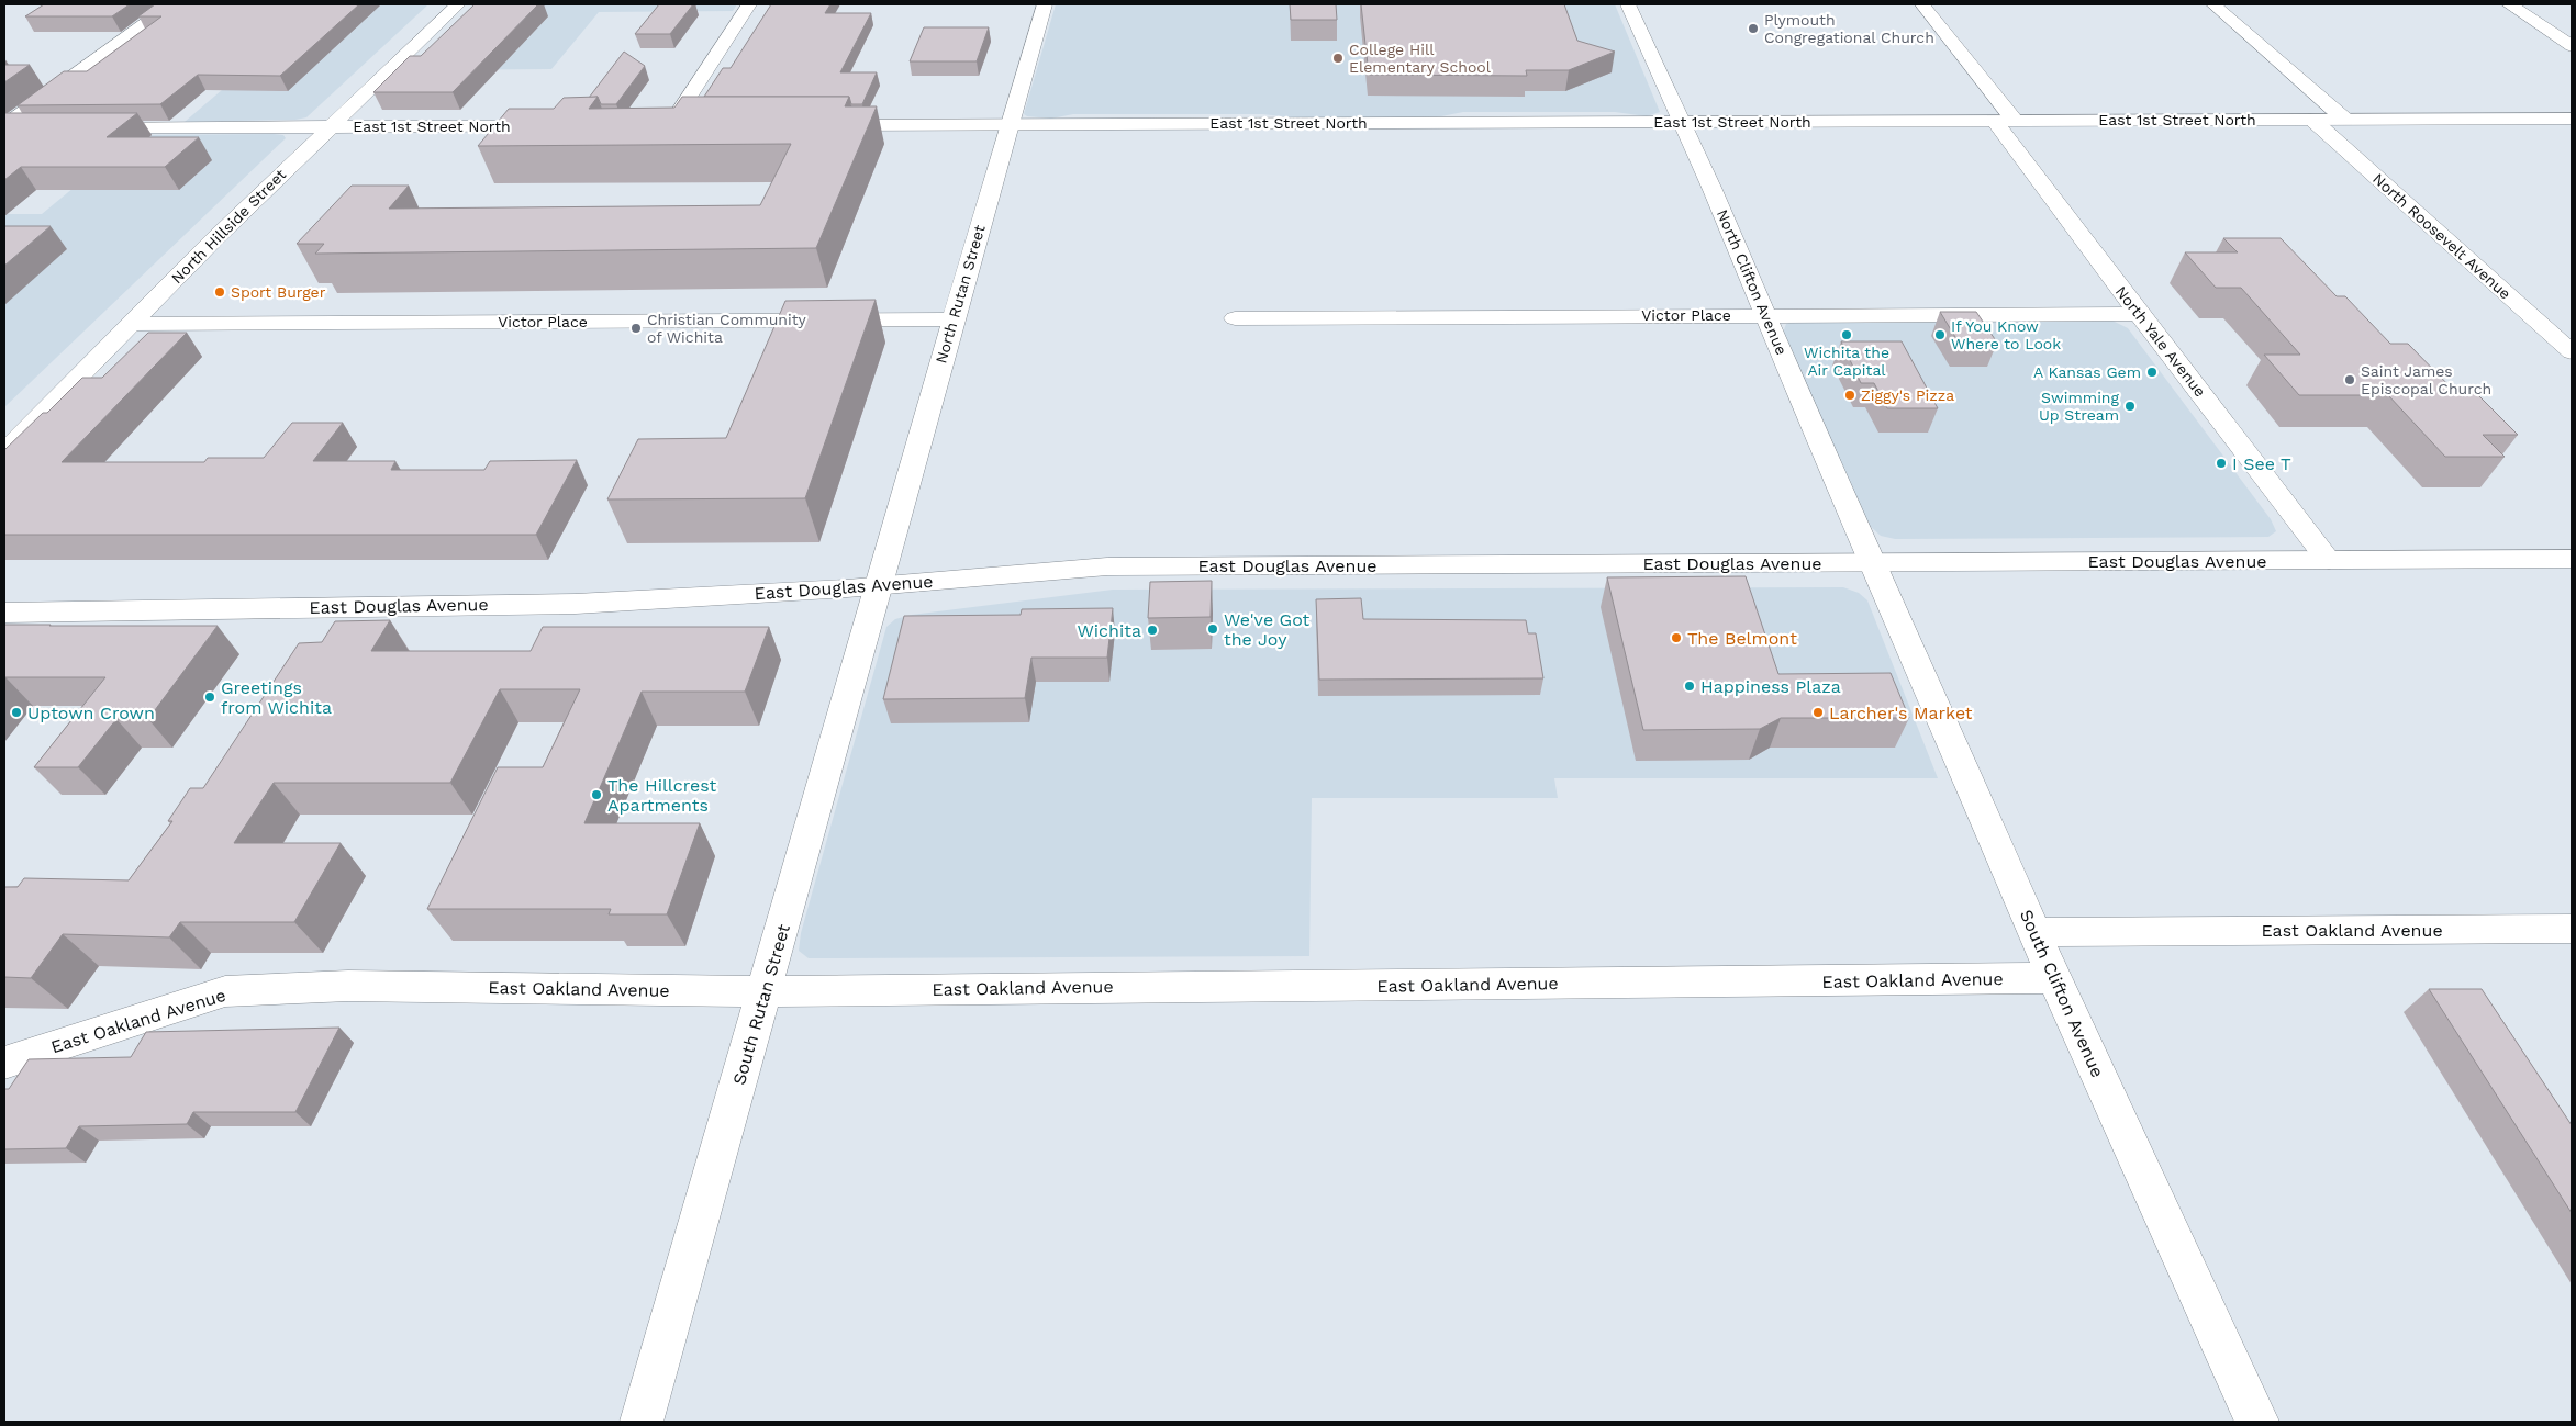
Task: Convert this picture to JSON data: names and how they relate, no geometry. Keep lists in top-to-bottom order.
{
  "streets": {
    "street": [
      "East 1st Street North",
      "North Hillside Street",
      "North Roosevelt Avenue",
      "North Clifton Avenue",
      "North Rutan Street",
      "Victor Place",
      "North Yale Avenue",
      "East Douglas Avenue",
      "East Oakland Avenue",
      "South Clifton Avenue",
      "South Rutan Street"
    ]
  },
  "crossings": [
    ["East 1st Street North", "North Hillside Street"],
    ["East 1st Street North", "North Roosevelt Avenue"],
    ["East 1st Street North", "North Clifton Avenue"],
    ["East 1st Street North", "North Rutan Street"],
    ["East 1st Street North", "North Yale Avenue"],
    ["North Hillside Street", "Victor Place"],
    ["North Clifton Avenue", "Victor Place"],
    ["North Clifton Avenue", "East Douglas Avenue"],
    ["North Clifton Avenue", "South Clifton Avenue"],
    ["North Rutan Street", "Victor Place"],
    ["North Rutan Street", "East Douglas Avenue"],
    ["North Rutan Street", "South Rutan Street"],
    ["Victor Place", "North Yale Avenue"],
    ["North Yale Avenue", "East Douglas Avenue"],
    ["East Douglas Avenue", "South Clifton Avenue"],
    ["East Douglas Avenue", "South Rutan Street"],
    ["East Oakland Avenue", "South Clifton Avenue"],
    ["East Oakland Avenue", "South Rutan Street"]
  ],
  "places": [
    "Plymouth Congregational Church",
    "College Hill Elementary School",
    "Sport Burger",
    "Christian Community of Wichita",
    "Wichita the Air Capital",
    "If You Know Where to Look",
    "A Kansas Gem",
    "Saint James Episcopal Church",
    "Ziggy's Pizza",
    "Swimming Up Stream",
    "I See T",
    "We've Got the Joy",
    "Wichita",
    "The Belmont",
    "Happiness Plaza",
    "Greetings from Wichita",
    "Uptown Crown",
    "Larcher's Market",
    "The Hillcrest Apartments"
  ]
}
